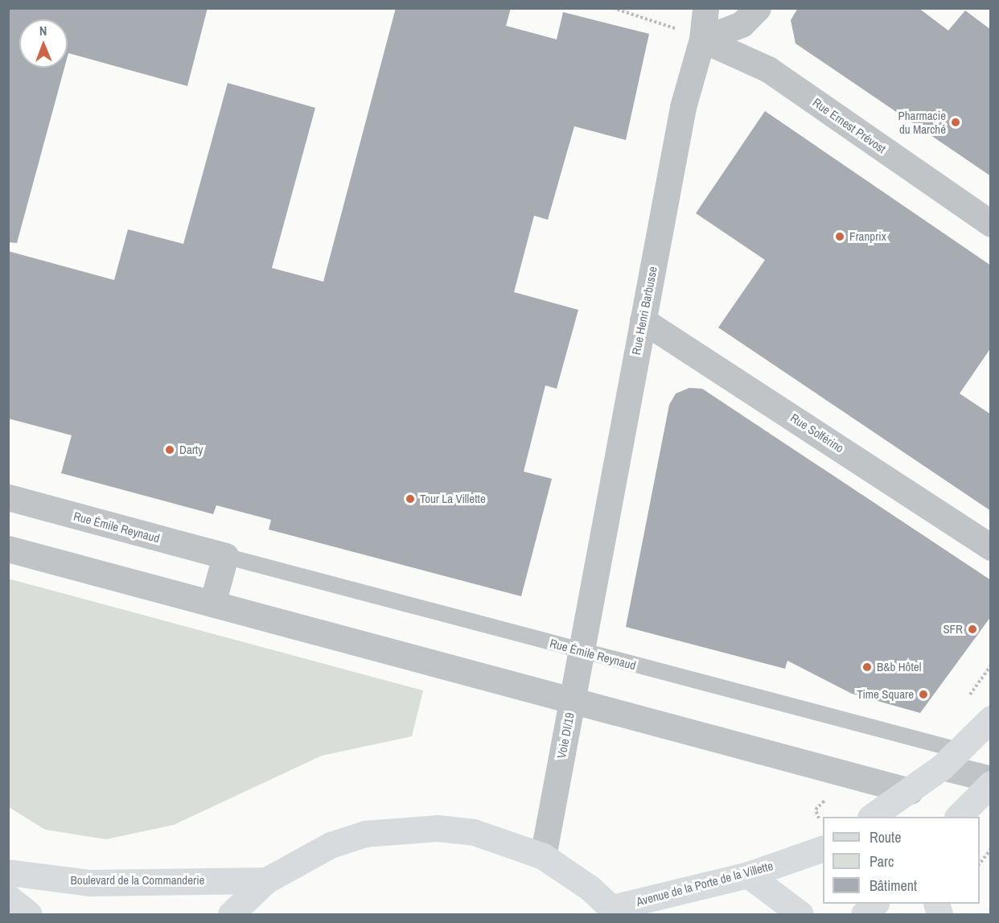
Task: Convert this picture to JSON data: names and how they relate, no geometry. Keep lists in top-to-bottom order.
{
  "streets": {
    "main road": ["Boulevard de la Commanderie", "Avenue de la Porte de la Villette"],
    "street": [
      "Rue Ernest Prévost",
      "Rue Henri Barbusse",
      "Rue Solférino",
      "Rue Émile Reynaud",
      "Voie DI/19"
    ]
  },
  "crossings": [
    ["Rue Ernest Prévost", "Rue Henri Barbusse"],
    ["Rue Henri Barbusse", "Rue Solférino"],
    ["Rue Henri Barbusse", "Voie DI/19"],
    ["Rue Émile Reynaud", "Voie DI/19"]
  ],
  "places": [
    "Pharmacie du Marché",
    "Franprix",
    "Darty",
    "Tour La Villette",
    "SFR",
    "B&b Hôtel",
    "Time Square"
  ],
  "legend": ["Route", "Parc", "Bâtiment"],
  "north": "top"
}
